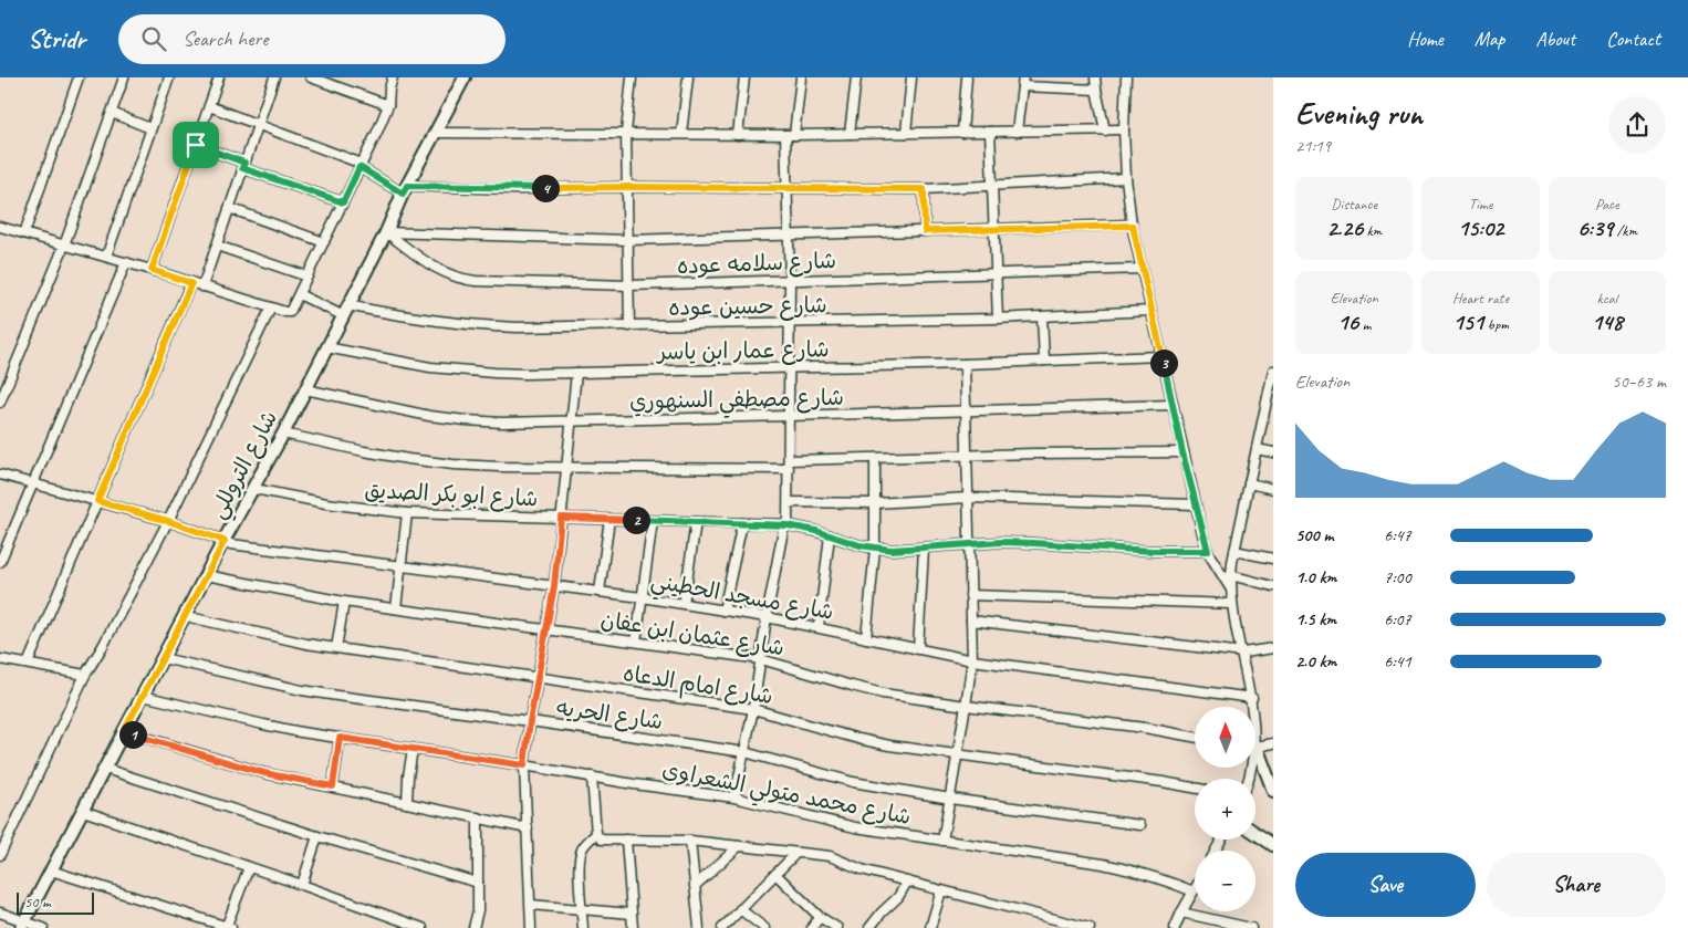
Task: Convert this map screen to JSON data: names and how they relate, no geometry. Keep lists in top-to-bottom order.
{
  "streets": {
    "street": [
      "شارع سلامه عوده",
      "شارع حسين عوده",
      "شارع عمار ابن ياسر",
      "شارع مصطفي السنهوري",
      "شارع التروللي",
      "شارع ابو بكر الصديق",
      "شارع مسجد الحطيني",
      "شارع عثمان ابن عفان",
      "شارع امام الدعاه",
      "شارع الحريه",
      "شارع محمد متولي الشعراوى"
    ]
  },
  "crossings": [
    ["شارع سلامه عوده", "شارع التروللي"],
    ["شارع حسين عوده", "شارع التروللي"],
    ["شارع عمار ابن ياسر", "شارع التروللي"],
    ["شارع مصطفي السنهوري", "شارع التروللي"],
    ["شارع التروللي", "شارع ابو بكر الصديق"],
    ["شارع التروللي", "شارع مسجد الحطيني"],
    ["شارع التروللي", "شارع عثمان ابن عفان"],
    ["شارع التروللي", "شارع امام الدعاه"],
    ["شارع التروللي", "شارع الحريه"],
    ["شارع التروللي", "شارع محمد متولي الشعراوى"]
  ],
  "scale_bar": "50 m",
  "north": "top",
  "page": {
    "header": "Stridr",
    "search": "Search here",
    "nav": [
      "Home",
      "Map",
      "About",
      "Contact"
    ],
    "heading": ["Evening run", "21:19"],
    "stats": [
      ["Distance", "2.26 km"],
      ["Time", "15:02"],
      ["Pace", "6:39 /km"],
      ["Elevation", "16 m"],
      ["Heart rate", "151 bpm"],
      ["kcal", "148"]
    ],
    "pins": [
      "4",
      "3",
      "2",
      "1"
    ],
    "chart": ["Elevation", "50–63 m"],
    "list": [
      {
        "name": "500 m",
        "note": "6:47"
      },
      {
        "name": "1.0 km",
        "note": "7:00"
      },
      {
        "name": "1.5 km",
        "note": "6:07"
      },
      {
        "name": "2.0 km",
        "note": "6:41"
      }
    ],
    "map_buttons": ["+", "−"],
    "buttons": ["Save", "Share"],
    "scale": "50 m"
  }
}
